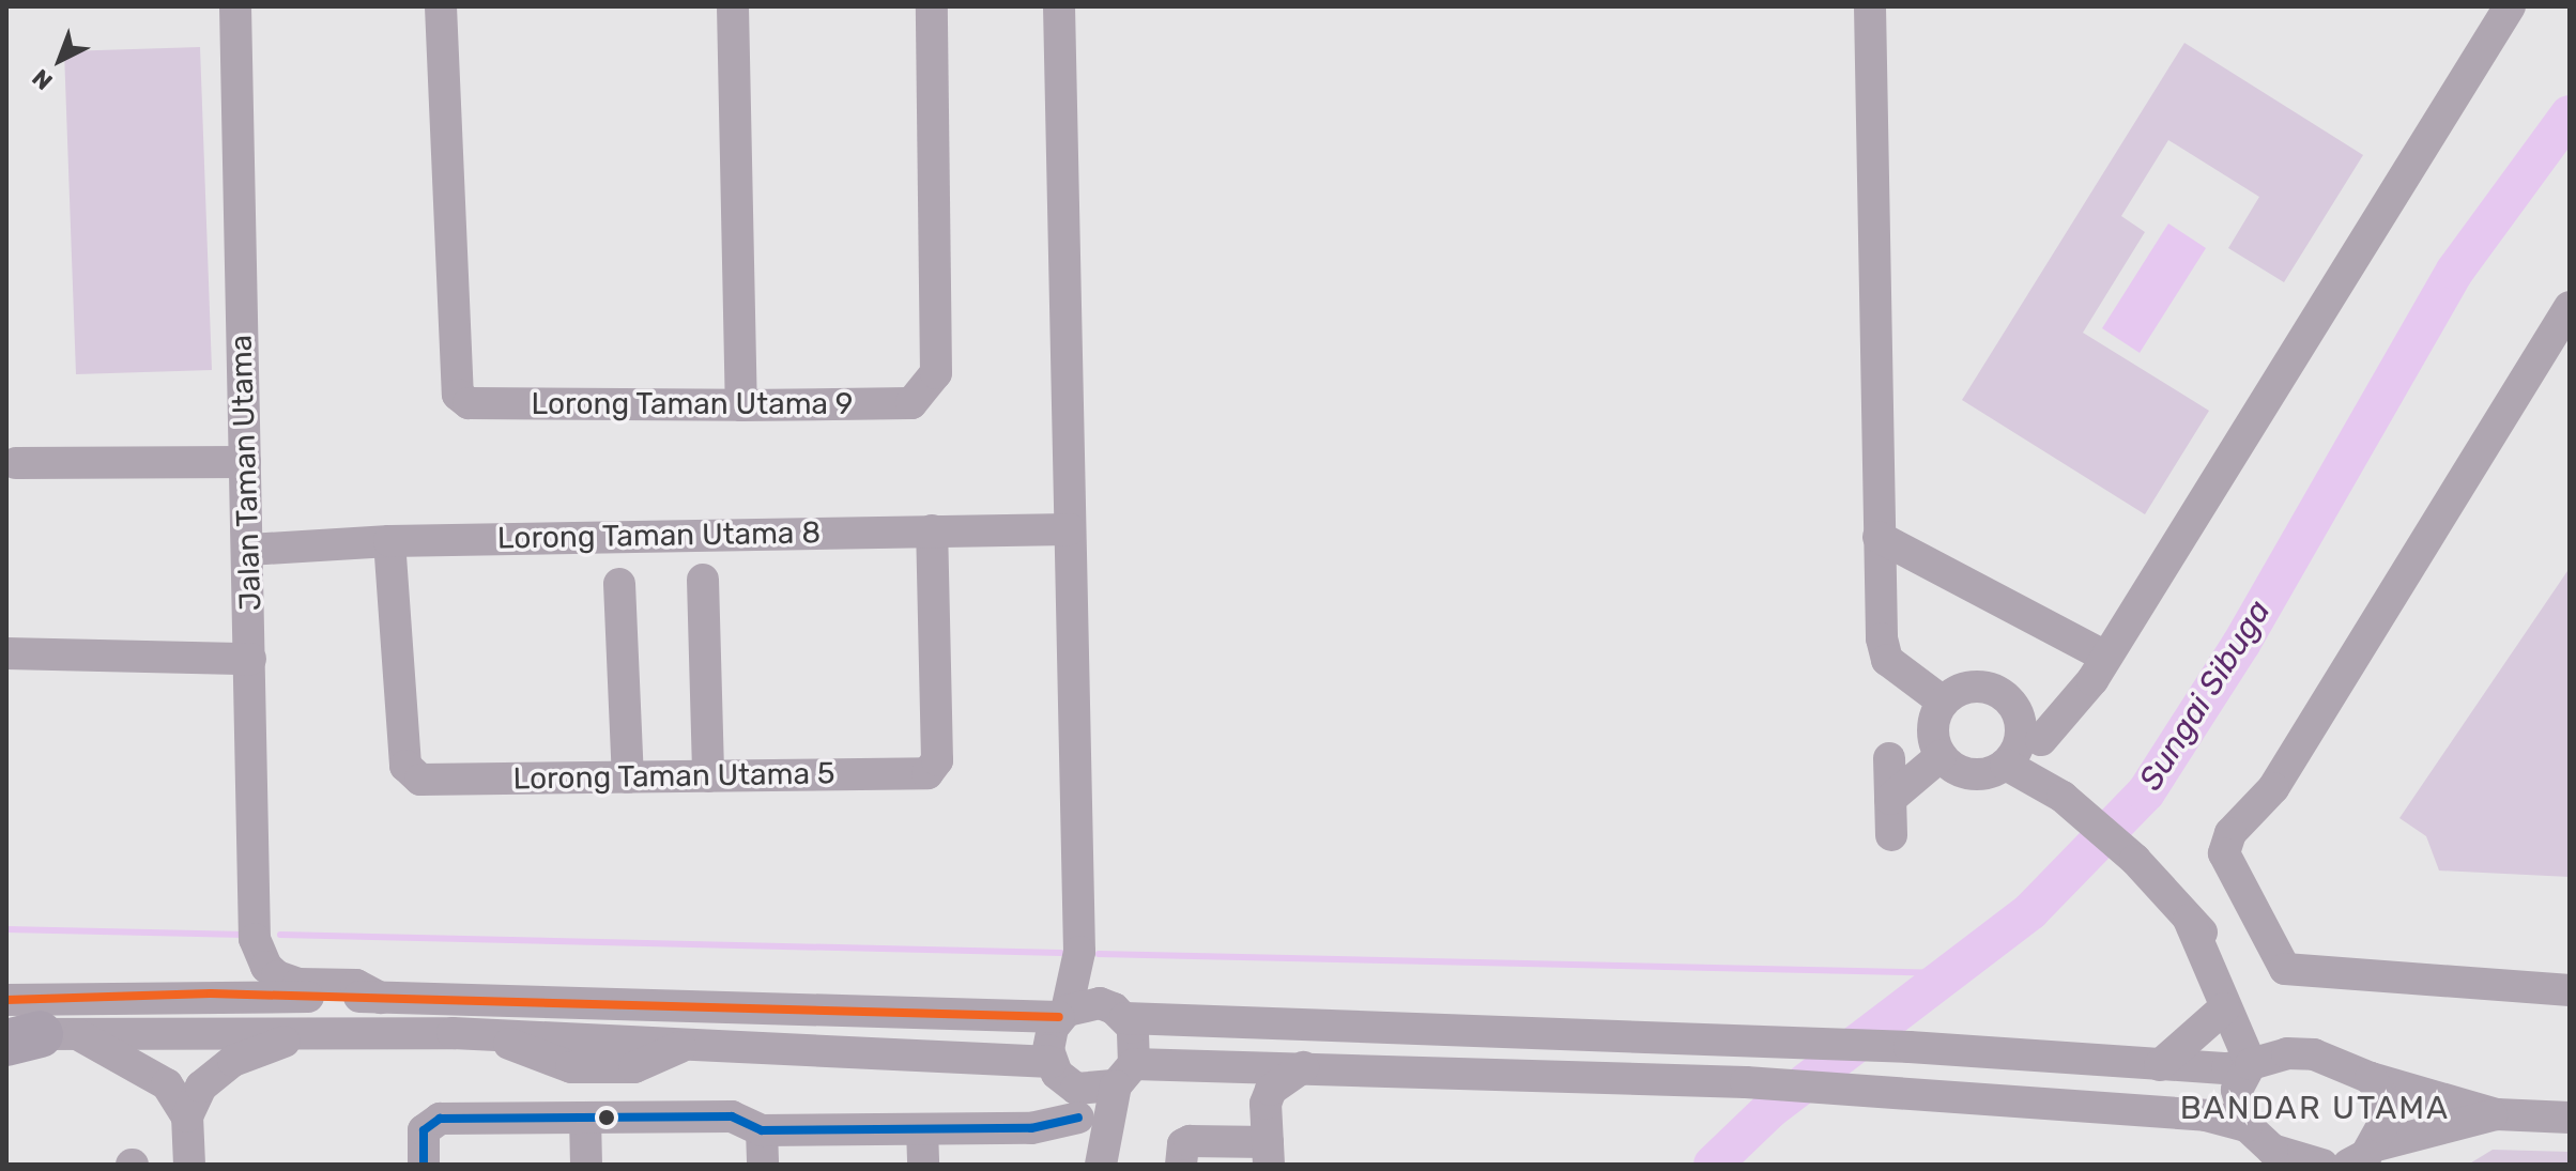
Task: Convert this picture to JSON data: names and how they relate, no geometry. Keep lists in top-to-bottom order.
{
  "streets": {
    "street": [
      "Lorong Taman Utama 9",
      "Jalan Taman Utama",
      "Lorong Taman Utama 8",
      "Lorong Taman Utama 5"
    ]
  },
  "crossings": [
    ["Jalan Taman Utama", "Lorong Taman Utama 8"],
    ["Lorong Taman Utama 8", "Lorong Taman Utama 5"]
  ],
  "districts": ["BANDAR UTAMA"],
  "water": ["Sungai Sibuga"],
  "north": "bottom left"
}
